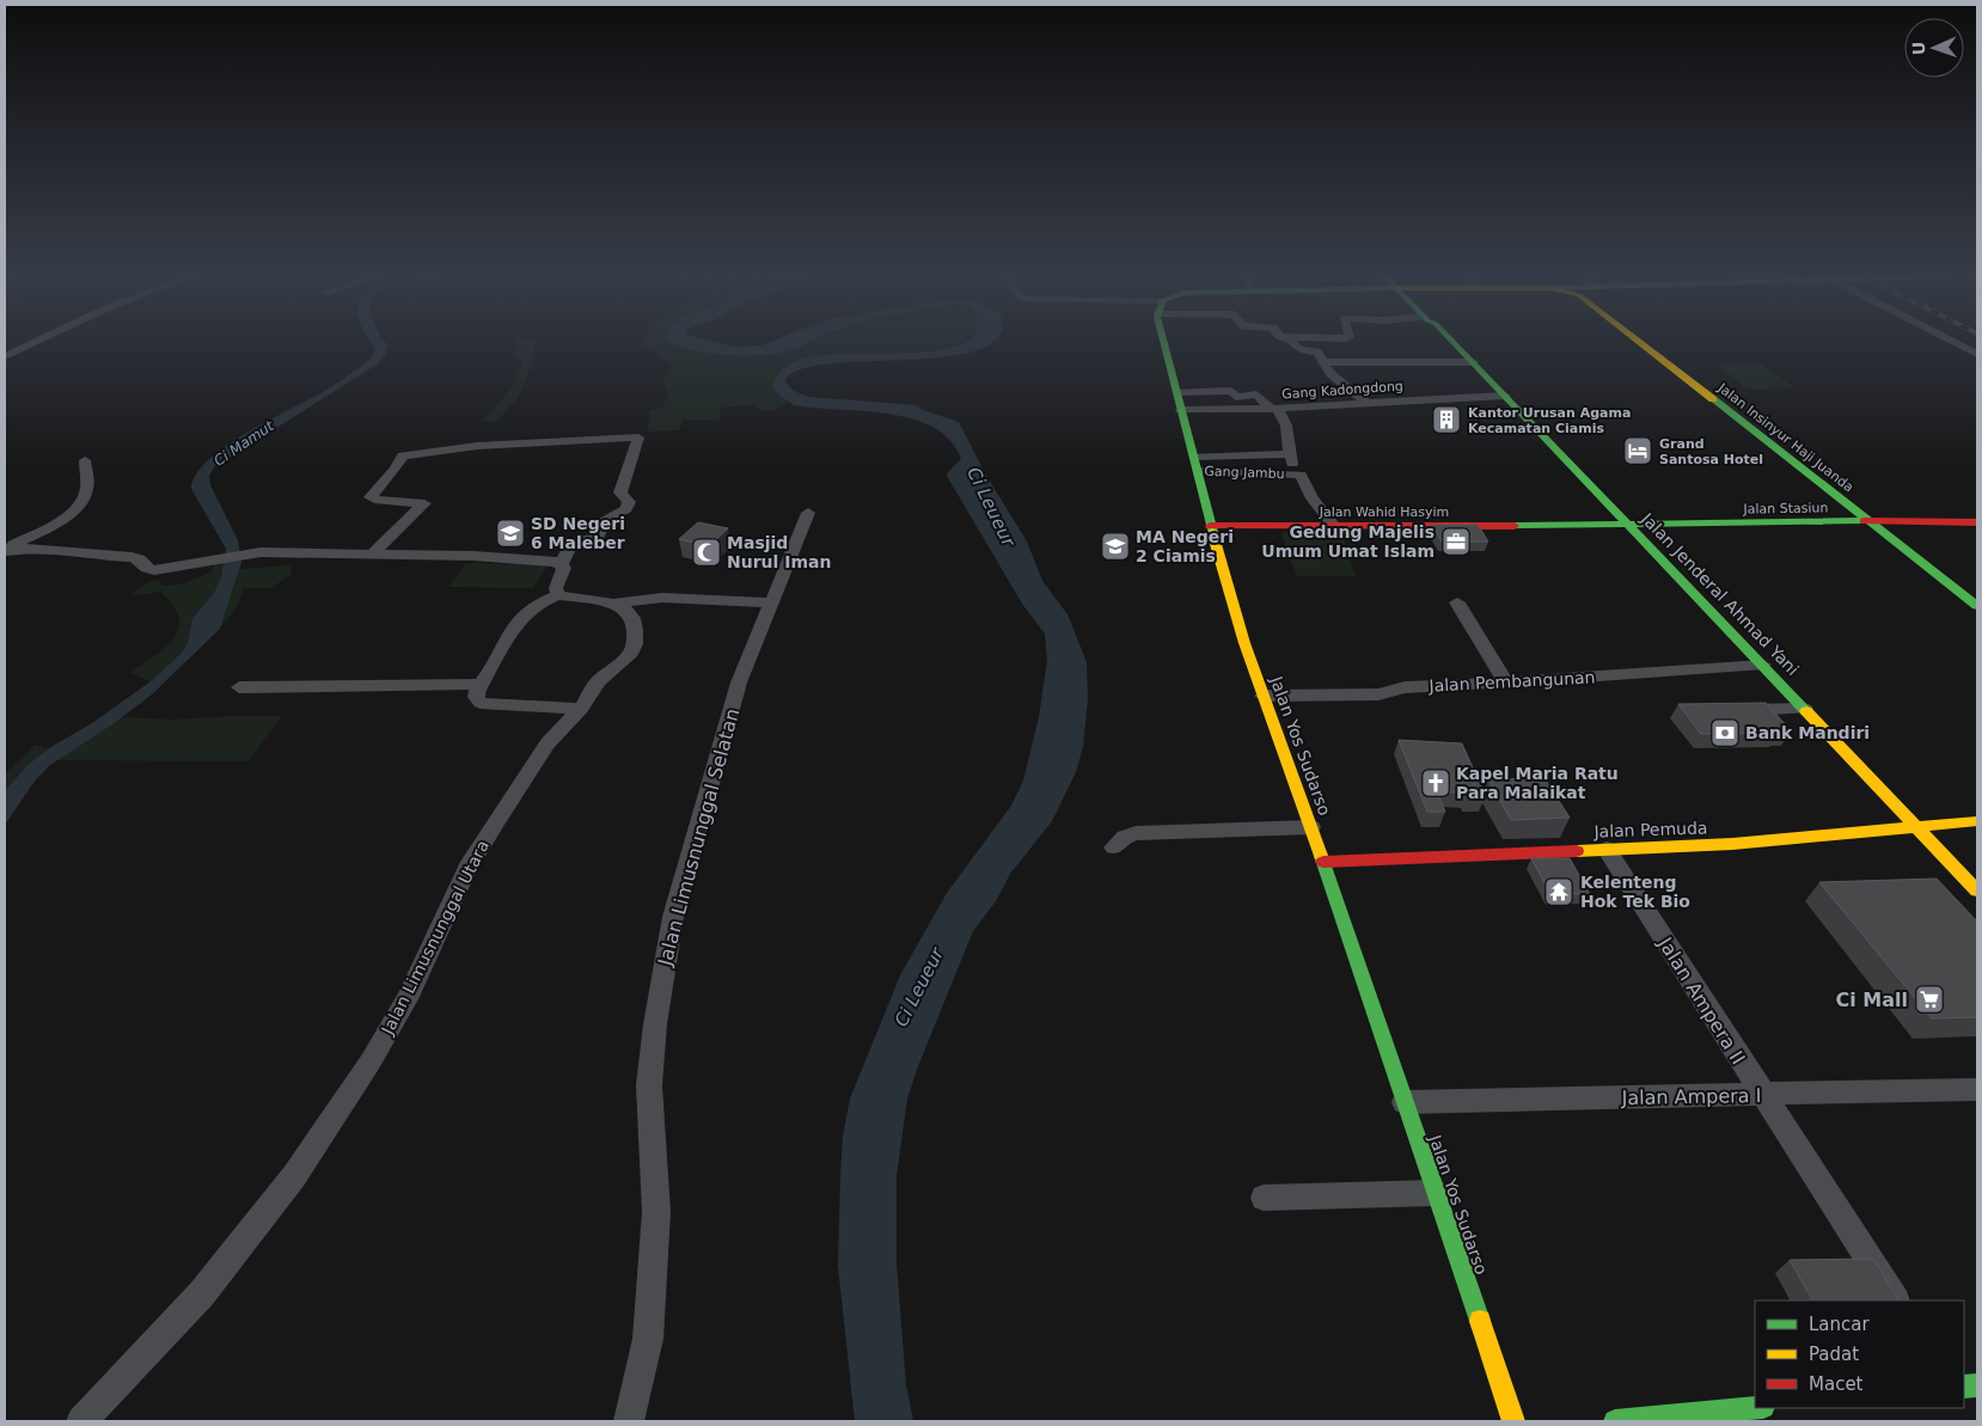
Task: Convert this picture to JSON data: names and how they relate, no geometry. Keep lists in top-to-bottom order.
{
  "streets": {
    "main road": [
      "Jalan Insinyur Haji Juanda",
      "Jalan Stasiun",
      "Jalan Wahid Hasyim",
      "Jalan Jenderal Ahmad Yani",
      "Jalan Yos Sudarso",
      "Jalan Pemuda"
    ],
    "street": [
      "Gang Kadongdong",
      "Gang Jambu",
      "Jalan Pembangunan",
      "Jalan Limusnunggal Selatan",
      "Jalan Limusnunggal Utara",
      "Jalan Ampera II",
      "Jalan Ampera I"
    ]
  },
  "crossings": [
    ["Gang Kadongdong", "Jalan Jenderal Ahmad Yani"],
    ["Gang Kadongdong", "Jalan Yos Sudarso"],
    ["Jalan Insinyur Haji Juanda", "Jalan Stasiun"],
    ["Gang Jambu", "Jalan Wahid Hasyim"],
    ["Gang Jambu", "Jalan Yos Sudarso"],
    ["Jalan Stasiun", "Jalan Wahid Hasyim"],
    ["Jalan Stasiun", "Jalan Jenderal Ahmad Yani"],
    ["Jalan Wahid Hasyim", "Jalan Jenderal Ahmad Yani"],
    ["Jalan Wahid Hasyim", "Jalan Yos Sudarso"],
    ["Jalan Jenderal Ahmad Yani", "Jalan Pembangunan"],
    ["Jalan Jenderal Ahmad Yani", "Jalan Pemuda"],
    ["Jalan Pembangunan", "Jalan Yos Sudarso"],
    ["Jalan Yos Sudarso", "Jalan Pemuda"],
    ["Jalan Yos Sudarso", "Jalan Ampera I"],
    ["Jalan Pemuda", "Jalan Ampera II"],
    ["Jalan Ampera II", "Jalan Ampera I"]
  ],
  "water": ["Ci Mamut", "Ci Leueur"],
  "places": {
    "building": ["Kantor Urusan Agama Kecamatan Ciamis"],
    "hotel": ["Grand Santosa Hotel"],
    "school or university": ["SD Negeri 6 Maleber", "MA Negeri 2 Ciamis"],
    "office": ["Gedung Majelis Umum Umat Islam"],
    "mosque": ["Masjid Nurul Iman"],
    "bank": ["Bank Mandiri"],
    "church": ["Kapel Maria Ratu Para Malaikat"],
    "temple": ["Kelenteng Hok Tek Bio"],
    "supermarket": ["Ci Mall"]
  },
  "legend": ["Lancar", "Padat", "Macet"],
  "north": "left"
}
